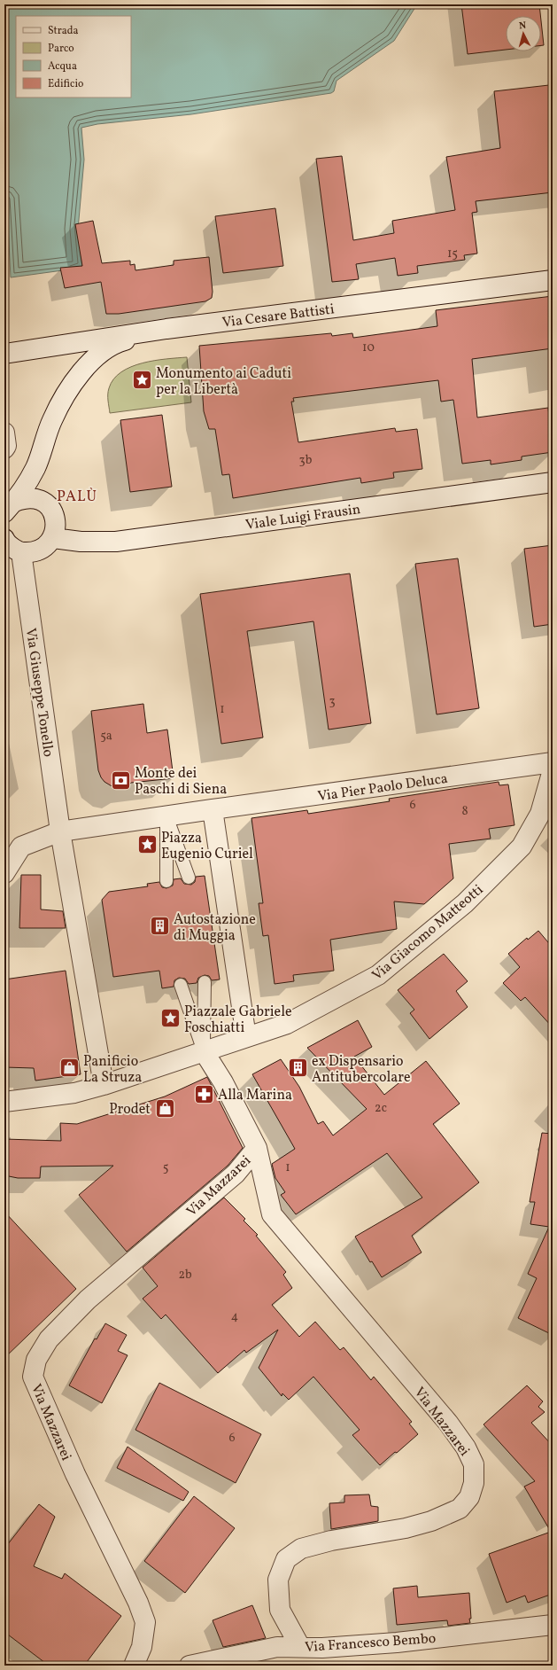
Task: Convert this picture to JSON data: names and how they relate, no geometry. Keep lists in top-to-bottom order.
{
  "streets": {
    "street": [
      "Via Cesare Battisti",
      "Viale Luigi Frausin",
      "Via Giuseppe Tonello",
      "Via Pier Paolo Deluca",
      "Via Giacomo Matteotti",
      "Via Mazzarei",
      "Via Francesco Bembo"
    ]
  },
  "crossings": [
    ["Via Giuseppe Tonello", "Via Pier Paolo Deluca"],
    ["Via Mazzarei", "Via Francesco Bembo"]
  ],
  "districts": ["PALÙ"],
  "places": {
    "place": ["Monumento ai Caduti per la Libertà", "Piazza Eugenio Curiel", "Piazzale Gabriele Foschiatti"],
    "bank": ["Monte dei Paschi di Siena"],
    "building": ["Autostazione di Muggia", "ex Dispensario Antitubercolare"],
    "shop": ["Panificio La Struza", "Prodet"],
    "pharmacy": ["Alla Marina"]
  },
  "house_numbers": [
    "15",
    "10",
    "3b",
    "3",
    "1",
    "5a",
    "6",
    "8",
    "2c",
    "5",
    "1",
    "2b",
    "4",
    "6"
  ],
  "legend": [
    "Strada",
    "Parco",
    "Acqua",
    "Edificio"
  ],
  "north": "top"
}
